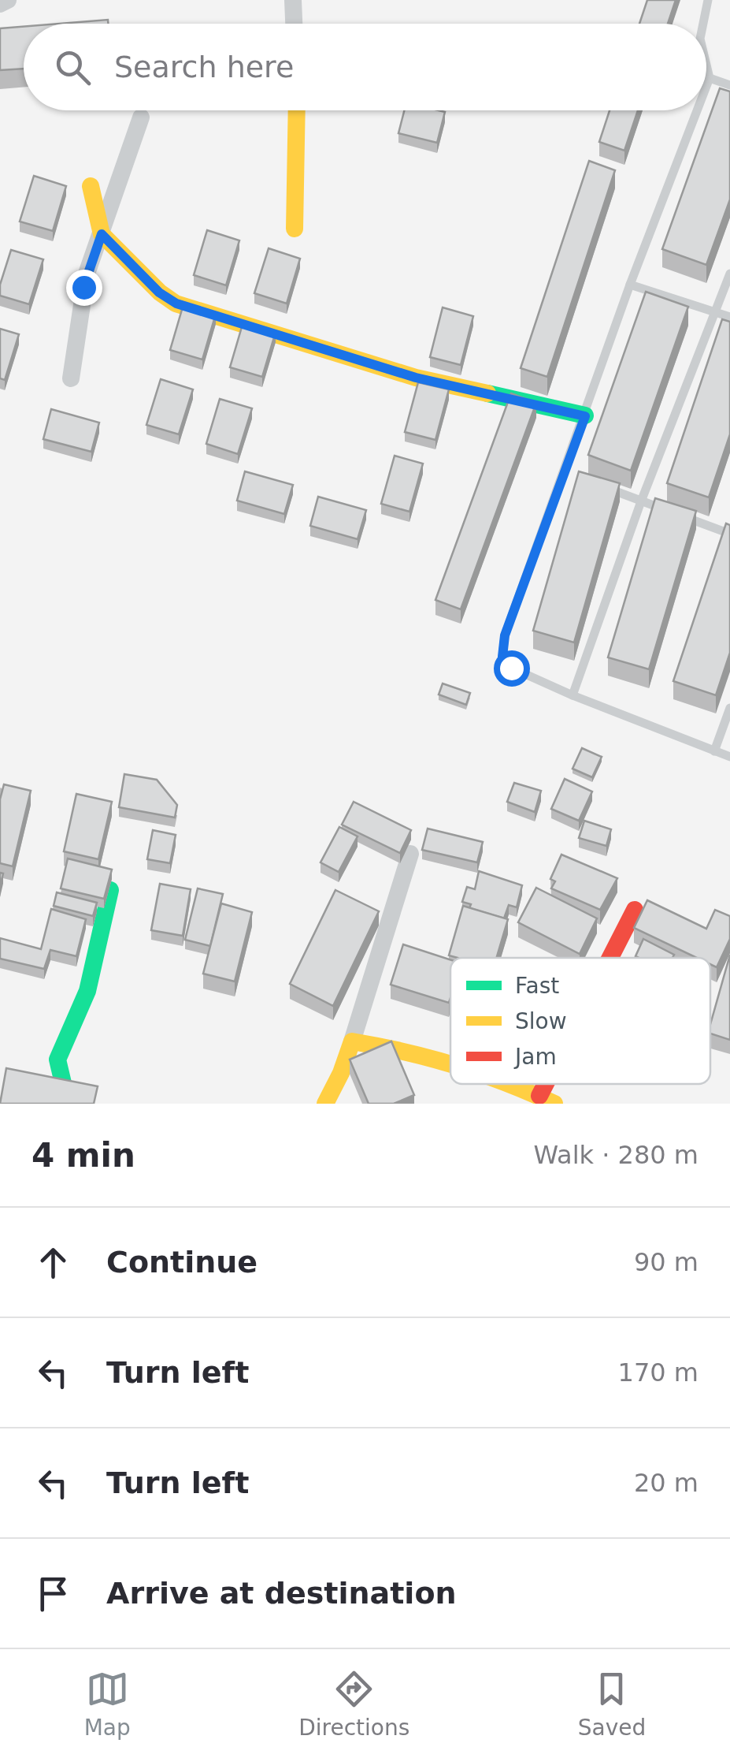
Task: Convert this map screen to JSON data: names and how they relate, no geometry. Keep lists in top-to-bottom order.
{
  "legend": ["Fast", "Slow", "Jam"],
  "page": {
    "search": "Search here",
    "heading": ["4 min", "Walk · 280 m"],
    "list": [
      ["Continue", "90 m"],
      ["Turn left", "170 m"],
      ["Turn left", "20 m"],
      "Arrive at destination"
    ],
    "nav": ["Map", "Directions", "Saved"]
  }
}
